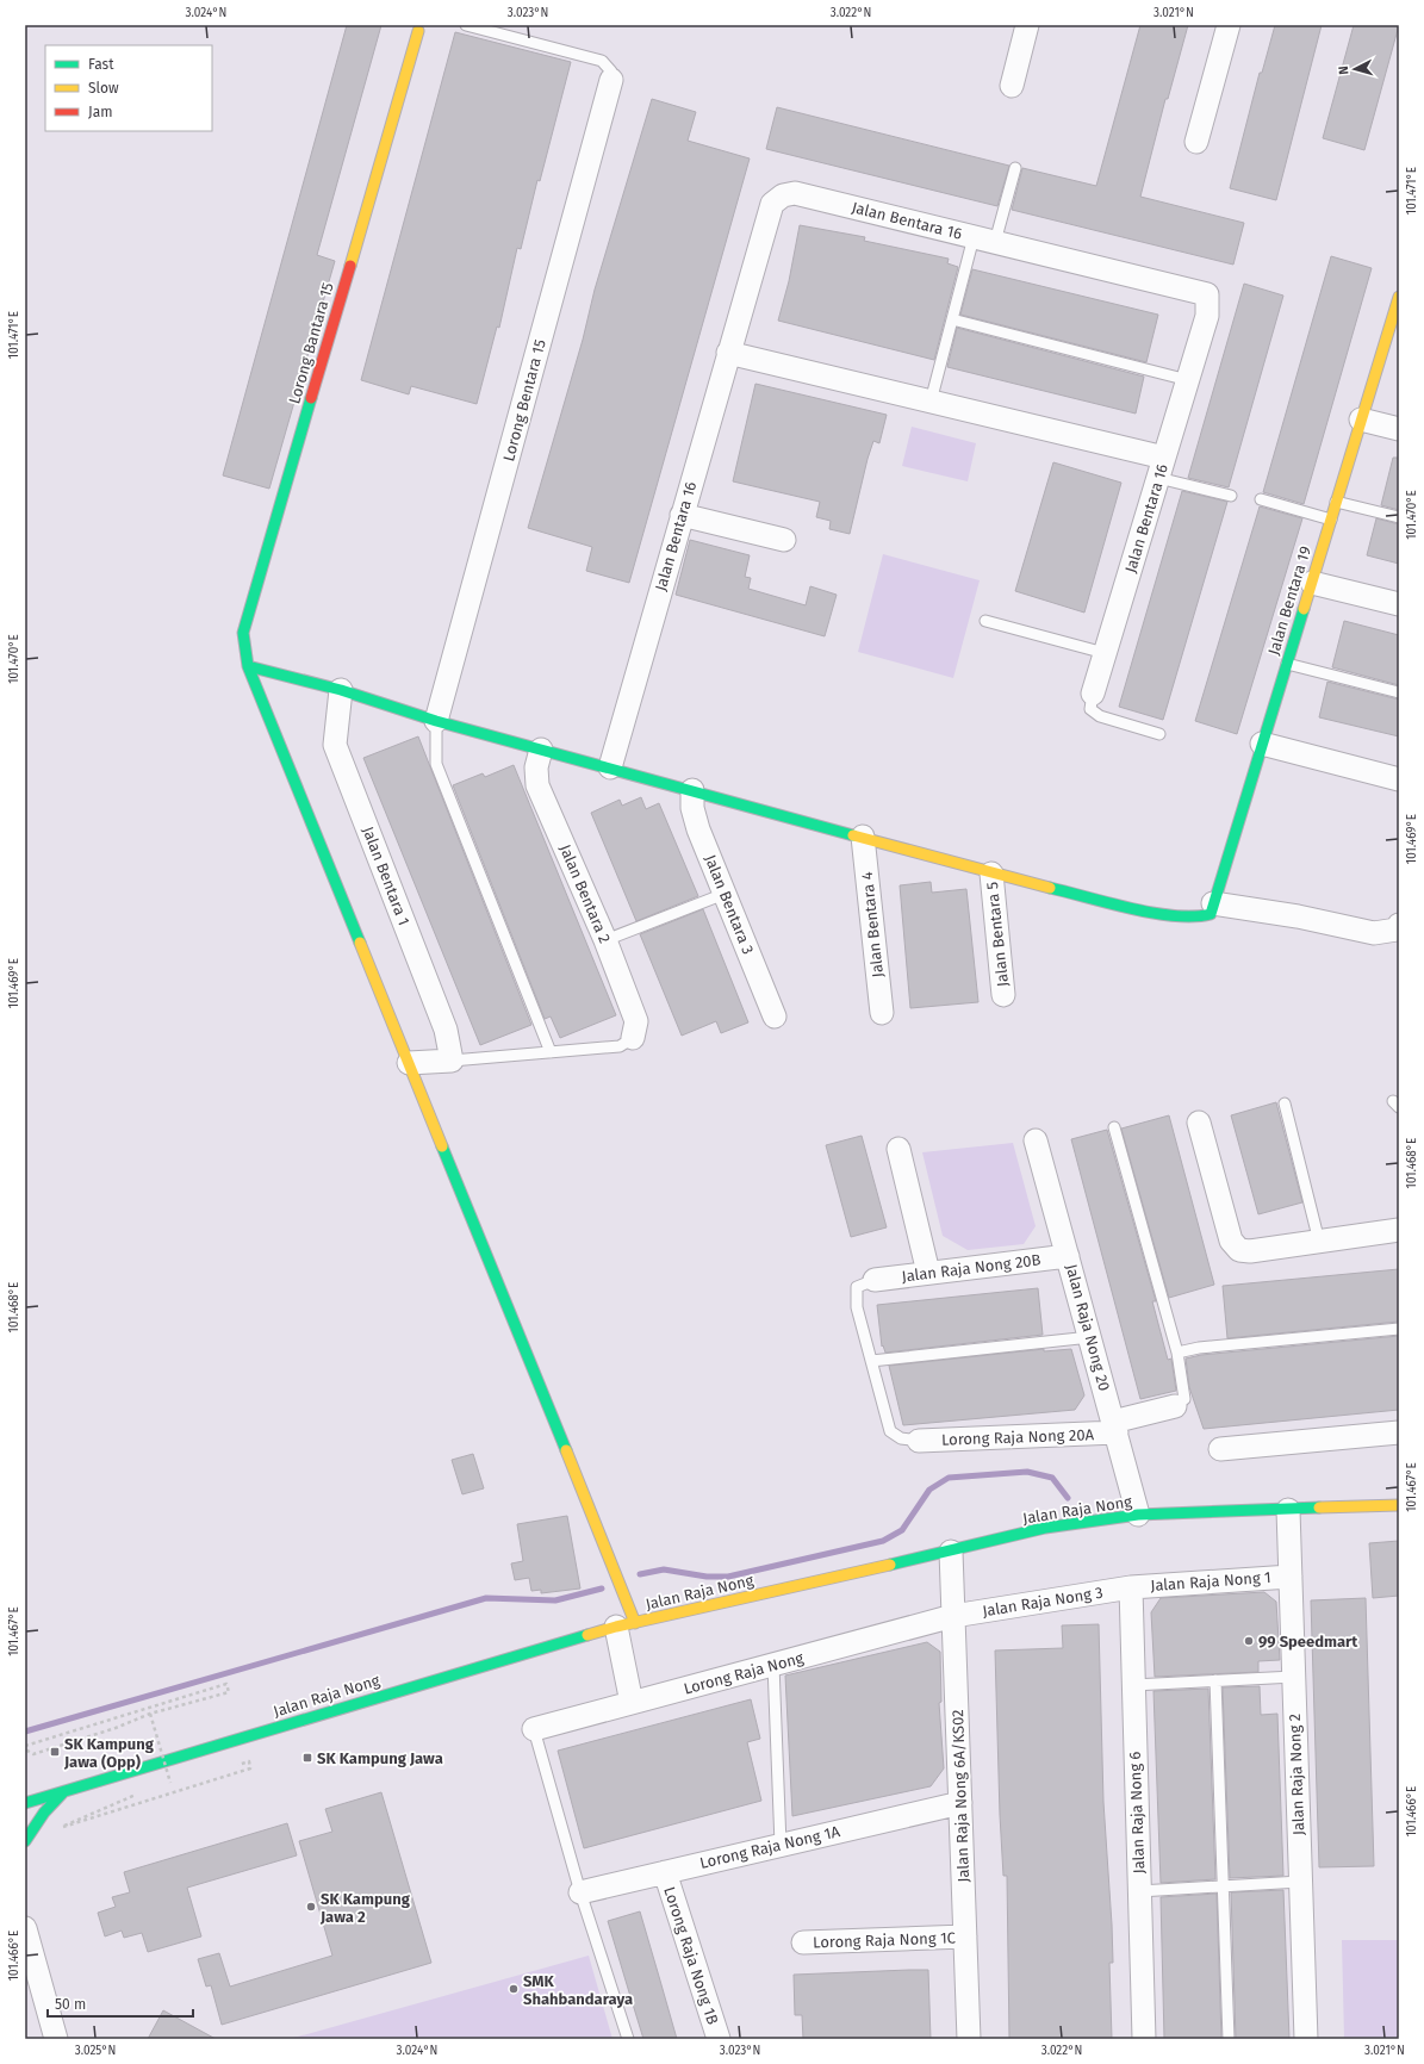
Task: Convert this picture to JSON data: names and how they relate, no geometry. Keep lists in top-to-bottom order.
{
  "streets": {
    "street": [
      "Jalan Bentara 16",
      "Lorong Bantara 15",
      "Lorong Bentara 15",
      "Jalan Bentara 19",
      "Jalan Bentara 1",
      "Jalan Bentara 2",
      "Jalan Bentara 3",
      "Jalan Bentara 4",
      "Jalan Bentara 5",
      "Jalan Raja Nong 20B",
      "Jalan Raja Nong 20",
      "Lorong Raja Nong 20A",
      "Jalan Raja Nong",
      "Jalan Raja Nong 1",
      "Jalan Raja Nong 3",
      "Lorong Raja Nong",
      "Jalan Raja Nong 2",
      "Jalan Raja Nong 6A/KS02",
      "Jalan Raja Nong 6",
      "Lorong Raja Nong 1A",
      "Lorong Raja Nong 1C",
      "Lorong Raja Nong 1B"
    ]
  },
  "crossings": [
    ["Lorong Bantara 15", "Jalan Raja Nong"],
    ["Jalan Raja Nong 20B", "Jalan Raja Nong 20"],
    ["Jalan Raja Nong 20", "Lorong Raja Nong 20A"],
    ["Jalan Raja Nong 20", "Jalan Raja Nong"],
    ["Jalan Raja Nong", "Jalan Raja Nong 2"],
    ["Jalan Raja Nong", "Jalan Raja Nong 6A/KS02"],
    ["Jalan Raja Nong 1", "Jalan Raja Nong 3"],
    ["Jalan Raja Nong 1", "Jalan Raja Nong 2"],
    ["Jalan Raja Nong 1", "Jalan Raja Nong 6"],
    ["Jalan Raja Nong 3", "Lorong Raja Nong"],
    ["Jalan Raja Nong 3", "Jalan Raja Nong 6A/KS02"],
    ["Jalan Raja Nong 3", "Jalan Raja Nong 6"],
    ["Lorong Raja Nong", "Jalan Raja Nong 6A/KS02"],
    ["Jalan Raja Nong 6A/KS02", "Lorong Raja Nong 1A"],
    ["Jalan Raja Nong 6A/KS02", "Lorong Raja Nong 1C"],
    ["Lorong Raja Nong 1A", "Lorong Raja Nong 1B"]
  ],
  "places": {
    "other": ["99 Speedmart", "SK Kampung Jawa 2", "SMK Shahbandaraya"],
    "transit": ["SK Kampung Jawa (Opp)", "SK Kampung Jawa"]
  },
  "legend": ["Fast", "Slow", "Jam"],
  "scale_bar": "50 m",
  "north": "left",
  "coordinates": [
    "3.024°N",
    "3.023°N",
    "3.022°N",
    "3.021°N",
    "101.471°E",
    "101.470°E",
    "101.469°E",
    "101.468°E",
    "101.467°E",
    "101.466°E",
    "3.025°N"
  ]
}
